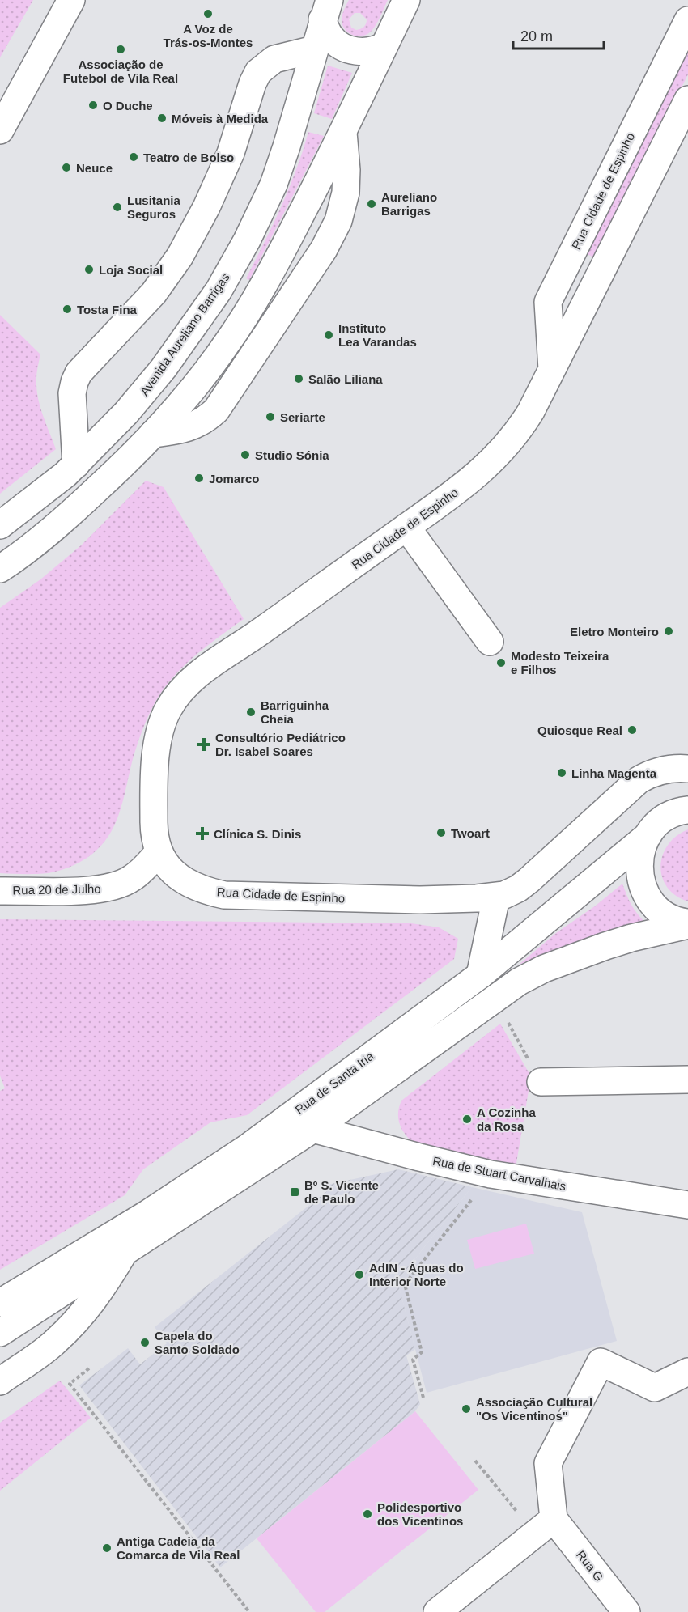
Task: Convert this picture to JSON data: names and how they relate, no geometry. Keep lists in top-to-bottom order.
{
  "streets": {
    "street": [
      "Rua Cidade de Espinho",
      "Avenida Aureliano Barrigas",
      "Rua 20 de Julho",
      "Rua de Santa Iria",
      "Rua de Stuart Carvalhais",
      "Rua G"
    ]
  },
  "crossings": [
    ["Rua Cidade de Espinho", "Rua 20 de Julho"],
    ["Rua de Santa Iria", "Rua de Stuart Carvalhais"]
  ],
  "places": {
    "other": [
      "A Voz de Trás-os-Montes",
      "Associação de Futebol de Vila Real",
      "O Duche",
      "Móveis à Medida",
      "Teatro de Bolso",
      "Neuce",
      "Aureliano Barrigas",
      "Lusitania Seguros",
      "Loja Social",
      "Tosta Fina",
      "Instituto Lea Varandas",
      "Salão Liliana",
      "Seriarte",
      "Studio Sónia",
      "Jomarco",
      "Eletro Monteiro",
      "Modesto Teixeira e Filhos",
      "Barriguinha Cheia",
      "Quiosque Real",
      "Linha Magenta",
      "Twoart",
      "A Cozinha da Rosa",
      "AdIN - Águas do Interior Norte",
      "Capela do Santo Soldado",
      "Associação Cultural \"Os Vicentinos\"",
      "Polidesportivo dos Vicentinos",
      "Antiga Cadeia da Comarca de Vila Real"
    ],
    "health": ["Consultório Pediátrico Dr. Isabel Soares", "Clínica S. Dinis"],
    "transit": ["Bº S. Vicente de Paulo"]
  },
  "scale_bar": "20 m"
}
